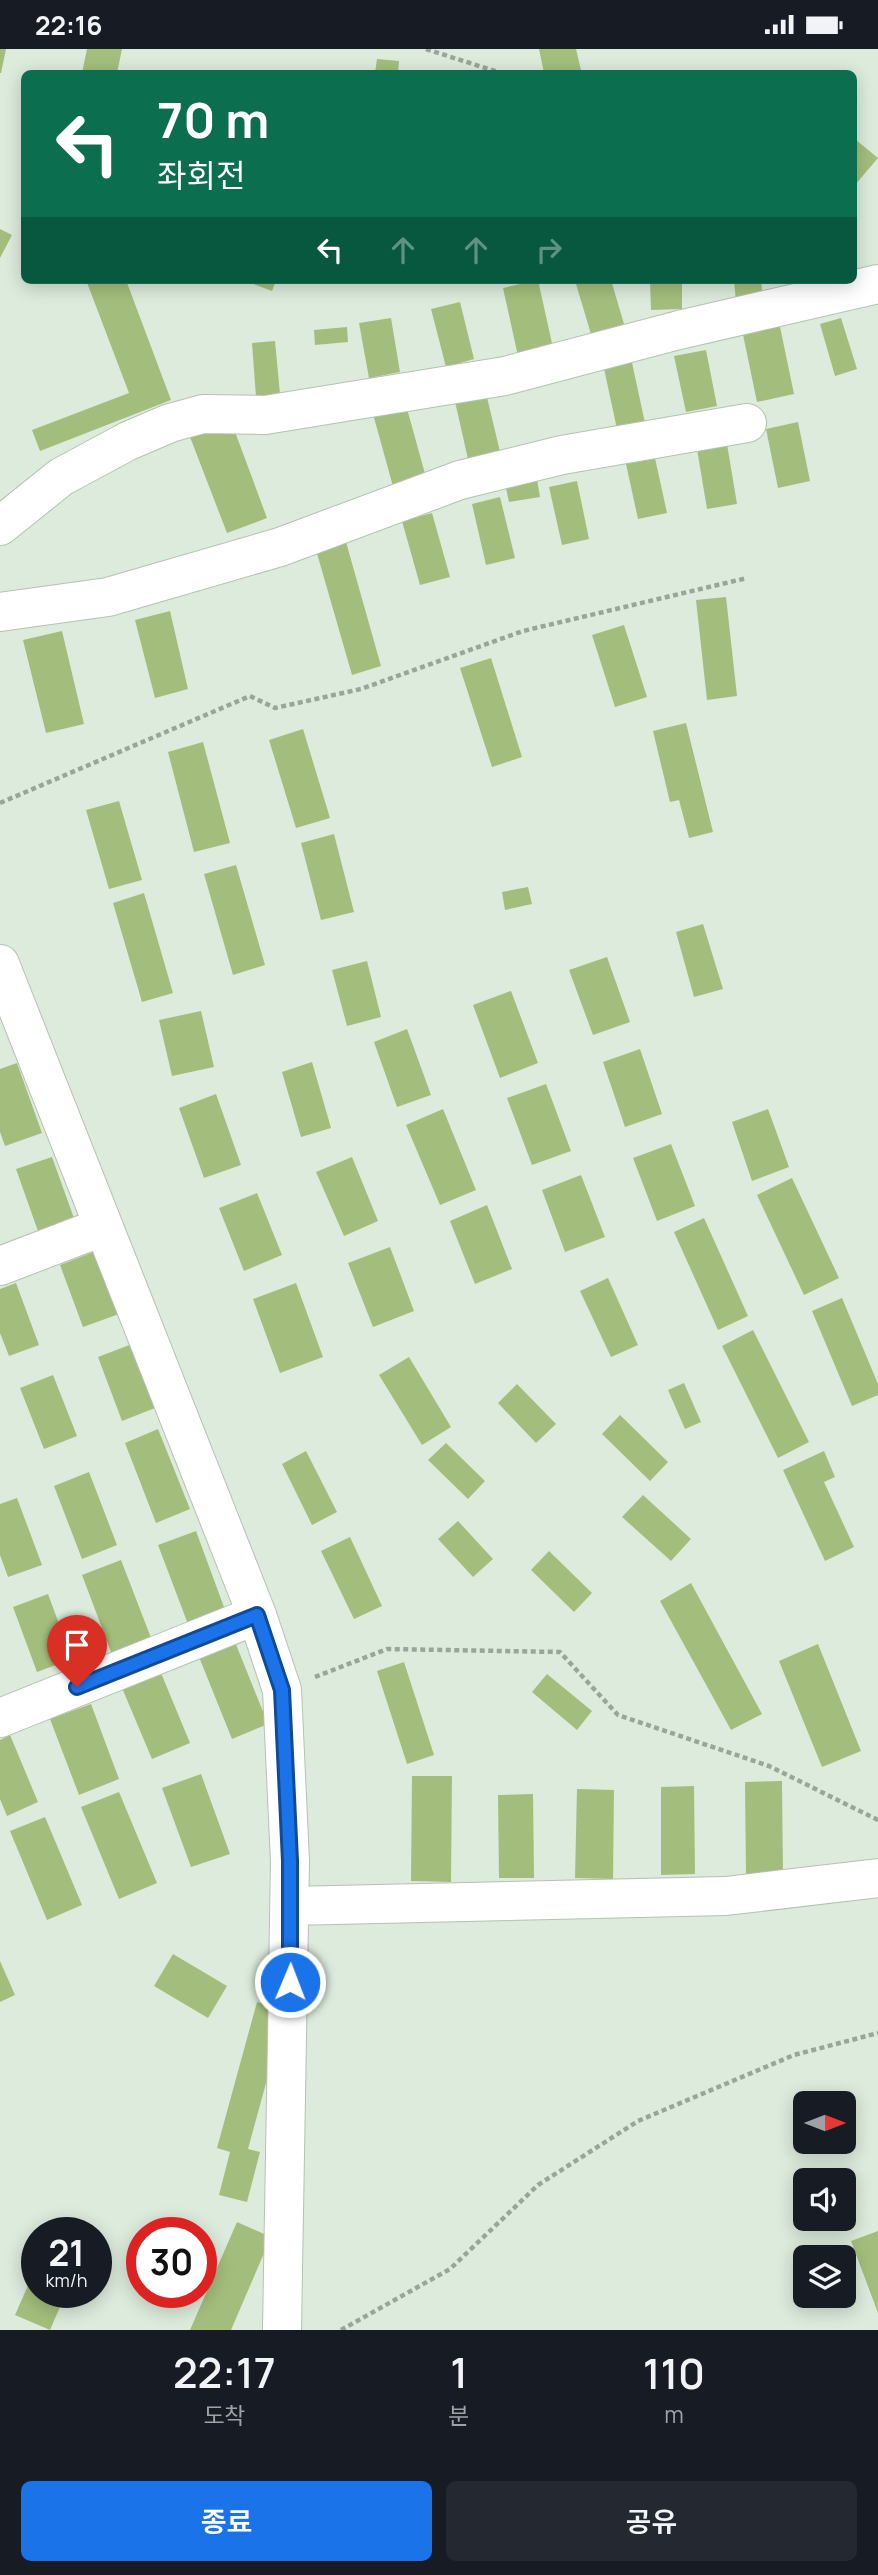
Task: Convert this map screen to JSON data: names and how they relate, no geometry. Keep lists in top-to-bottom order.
{
  "north": "right",
  "page": {
    "status": "22:16",
    "turn": ["70 m", "좌회전"],
    "speed": "21 km/h",
    "limit": "30",
    "eta": [
      "22:17",
      "도착",
      "1",
      "분",
      "110",
      "m"
    ],
    "buttons": ["종료", "공유"]
  }
}
